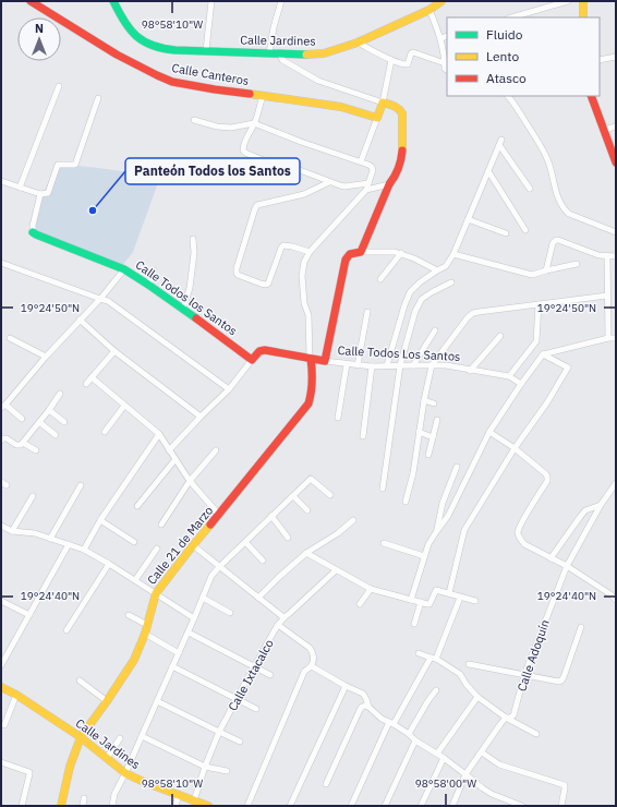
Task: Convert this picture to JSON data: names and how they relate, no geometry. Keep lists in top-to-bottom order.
{
  "streets": {
    "street": [
      "Calle Jardines",
      "Calle Canteros",
      "Calle Todos los Santos",
      "Calle Todos Los Santos",
      "Calle 21 de Marzo",
      "Calle Adoquín",
      "Calle Ixtacalco"
    ]
  },
  "crossings": [
    ["Calle Jardines", "Calle 21 de Marzo"],
    ["Calle Jardines", "Calle Ixtacalco"],
    ["Calle Todos los Santos", "Calle Todos Los Santos"],
    ["Calle Todos Los Santos", "Calle 21 de Marzo"]
  ],
  "places": ["Panteón Todos los Santos"],
  "legend": ["Fluido", "Lento", "Atasco"],
  "north": "top",
  "coordinates": [
    "98°58'10\"W",
    "19°24'50\"N",
    "19°24'40\"N",
    "98°58'00\"W"
  ]
}
